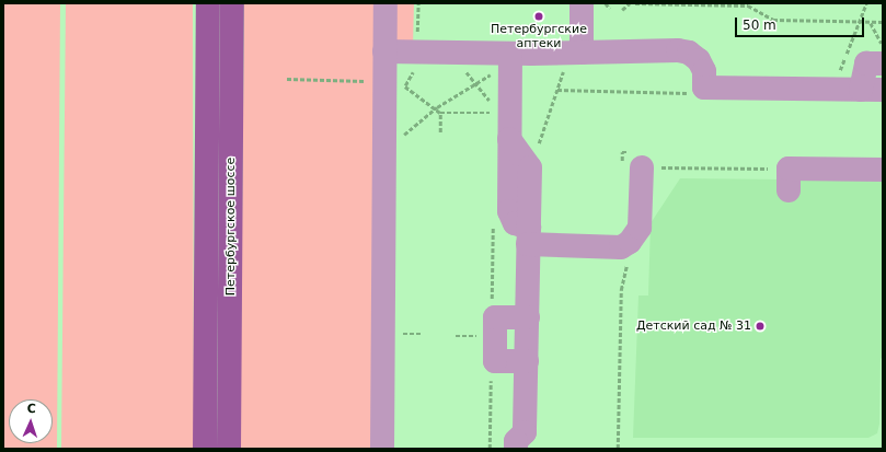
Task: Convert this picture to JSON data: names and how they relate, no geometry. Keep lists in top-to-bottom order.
{
  "streets": {
    "main road": ["Петербургское шоссе"]
  },
  "places": ["Петербургские аптеки", "Детский сад № 31"],
  "scale_bar": "50 m",
  "north": "top"
}
